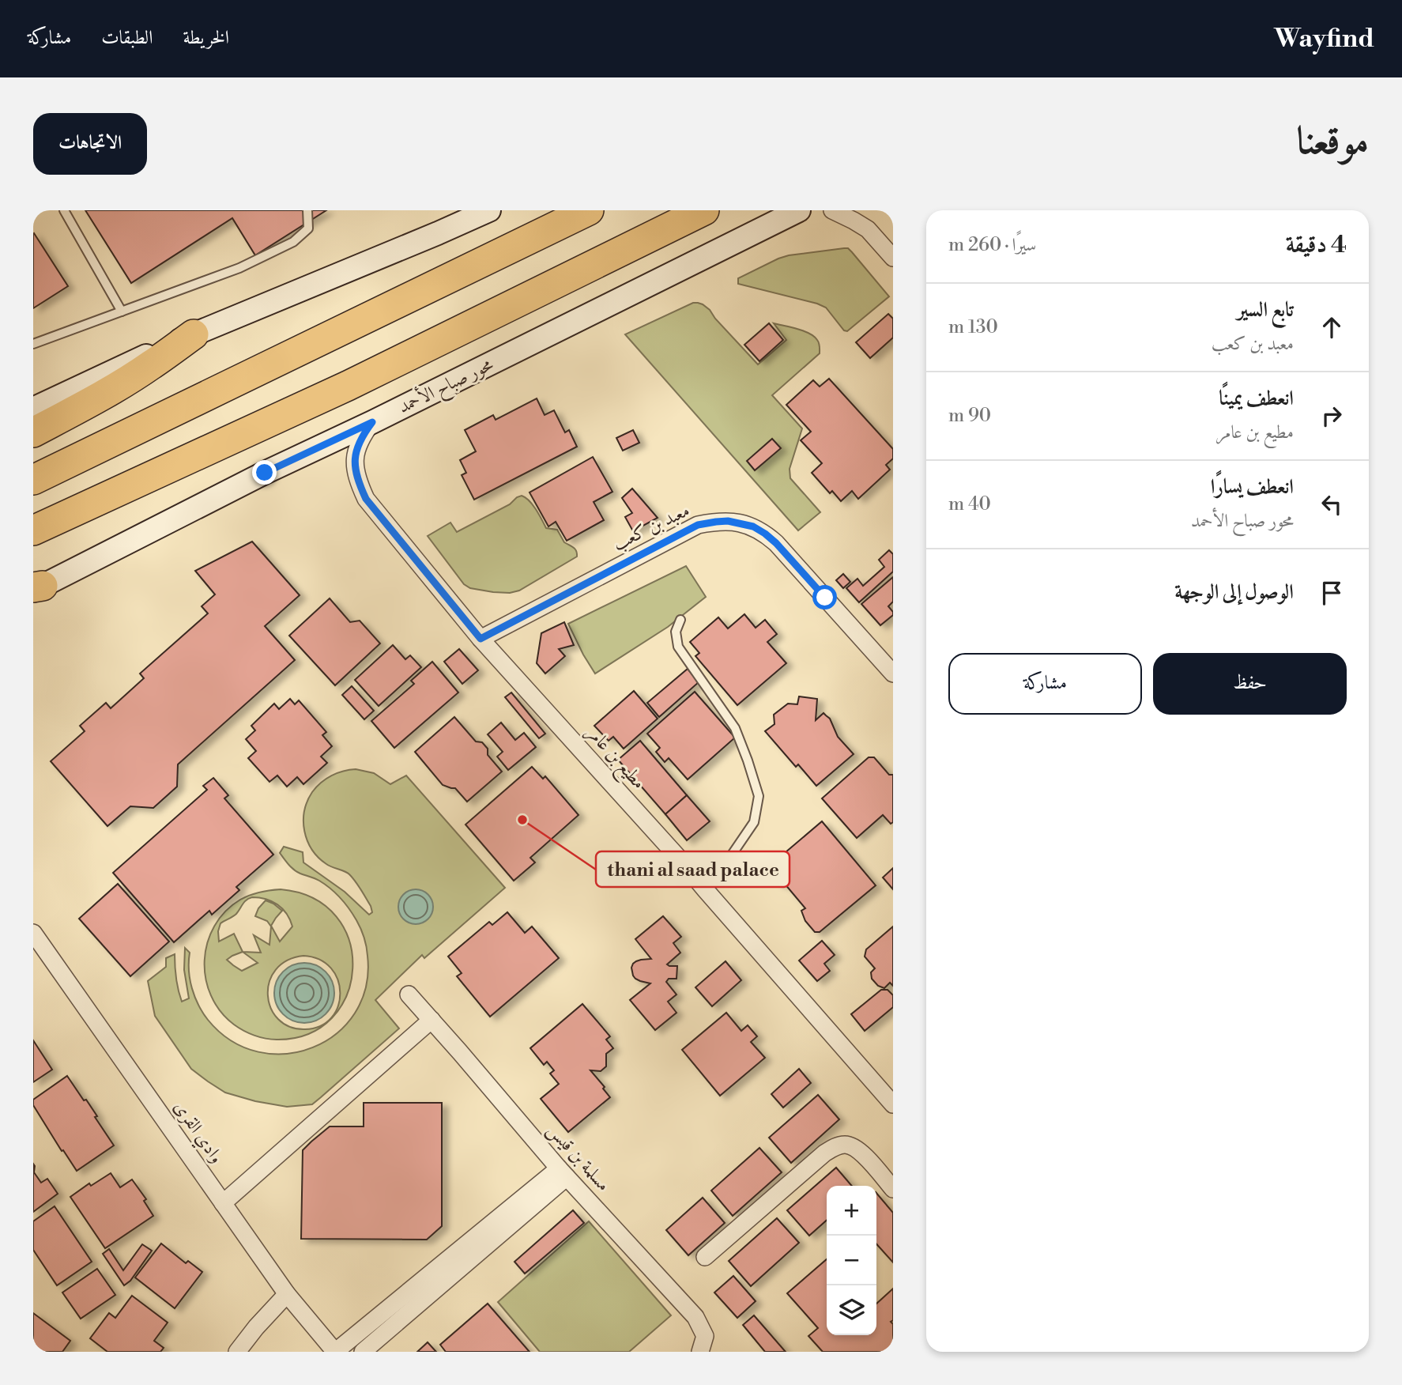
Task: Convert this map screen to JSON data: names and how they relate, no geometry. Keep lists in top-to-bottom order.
{
  "streets": {
    "street": [
      "محور صباح الأحمد",
      "معبد بن كعب",
      "مطيع بن عامر",
      "وادي القرى",
      "مسلمة بن قيس"
    ]
  },
  "crossings": [
    ["محور صباح الأحمد", "مطيع بن عامر"],
    ["معبد بن كعب", "مطيع بن عامر"]
  ],
  "places": ["thani al saad palace"],
  "page": {
    "header": "Wayfind",
    "nav": ["الخريطة", "الطبقات", "مشاركة"],
    "title": "موقعنا",
    "buttons": [
      "الاتجاهات",
      ["حفظ", "مشاركة"]
    ],
    "heading": ["4 دقيقة", "سيرًا · 260 m"],
    "list": [
      ["تابع السير", "معبد بن كعب", "130 m"],
      ["انعطف يمينًا", "مطيع بن عامر", "90 m"],
      ["انعطف يسارًا", "محور صباح الأحمد", "40 m"],
      "الوصول إلى الوجهة"
    ],
    "map_buttons": ["+", "−"]
  }
}
